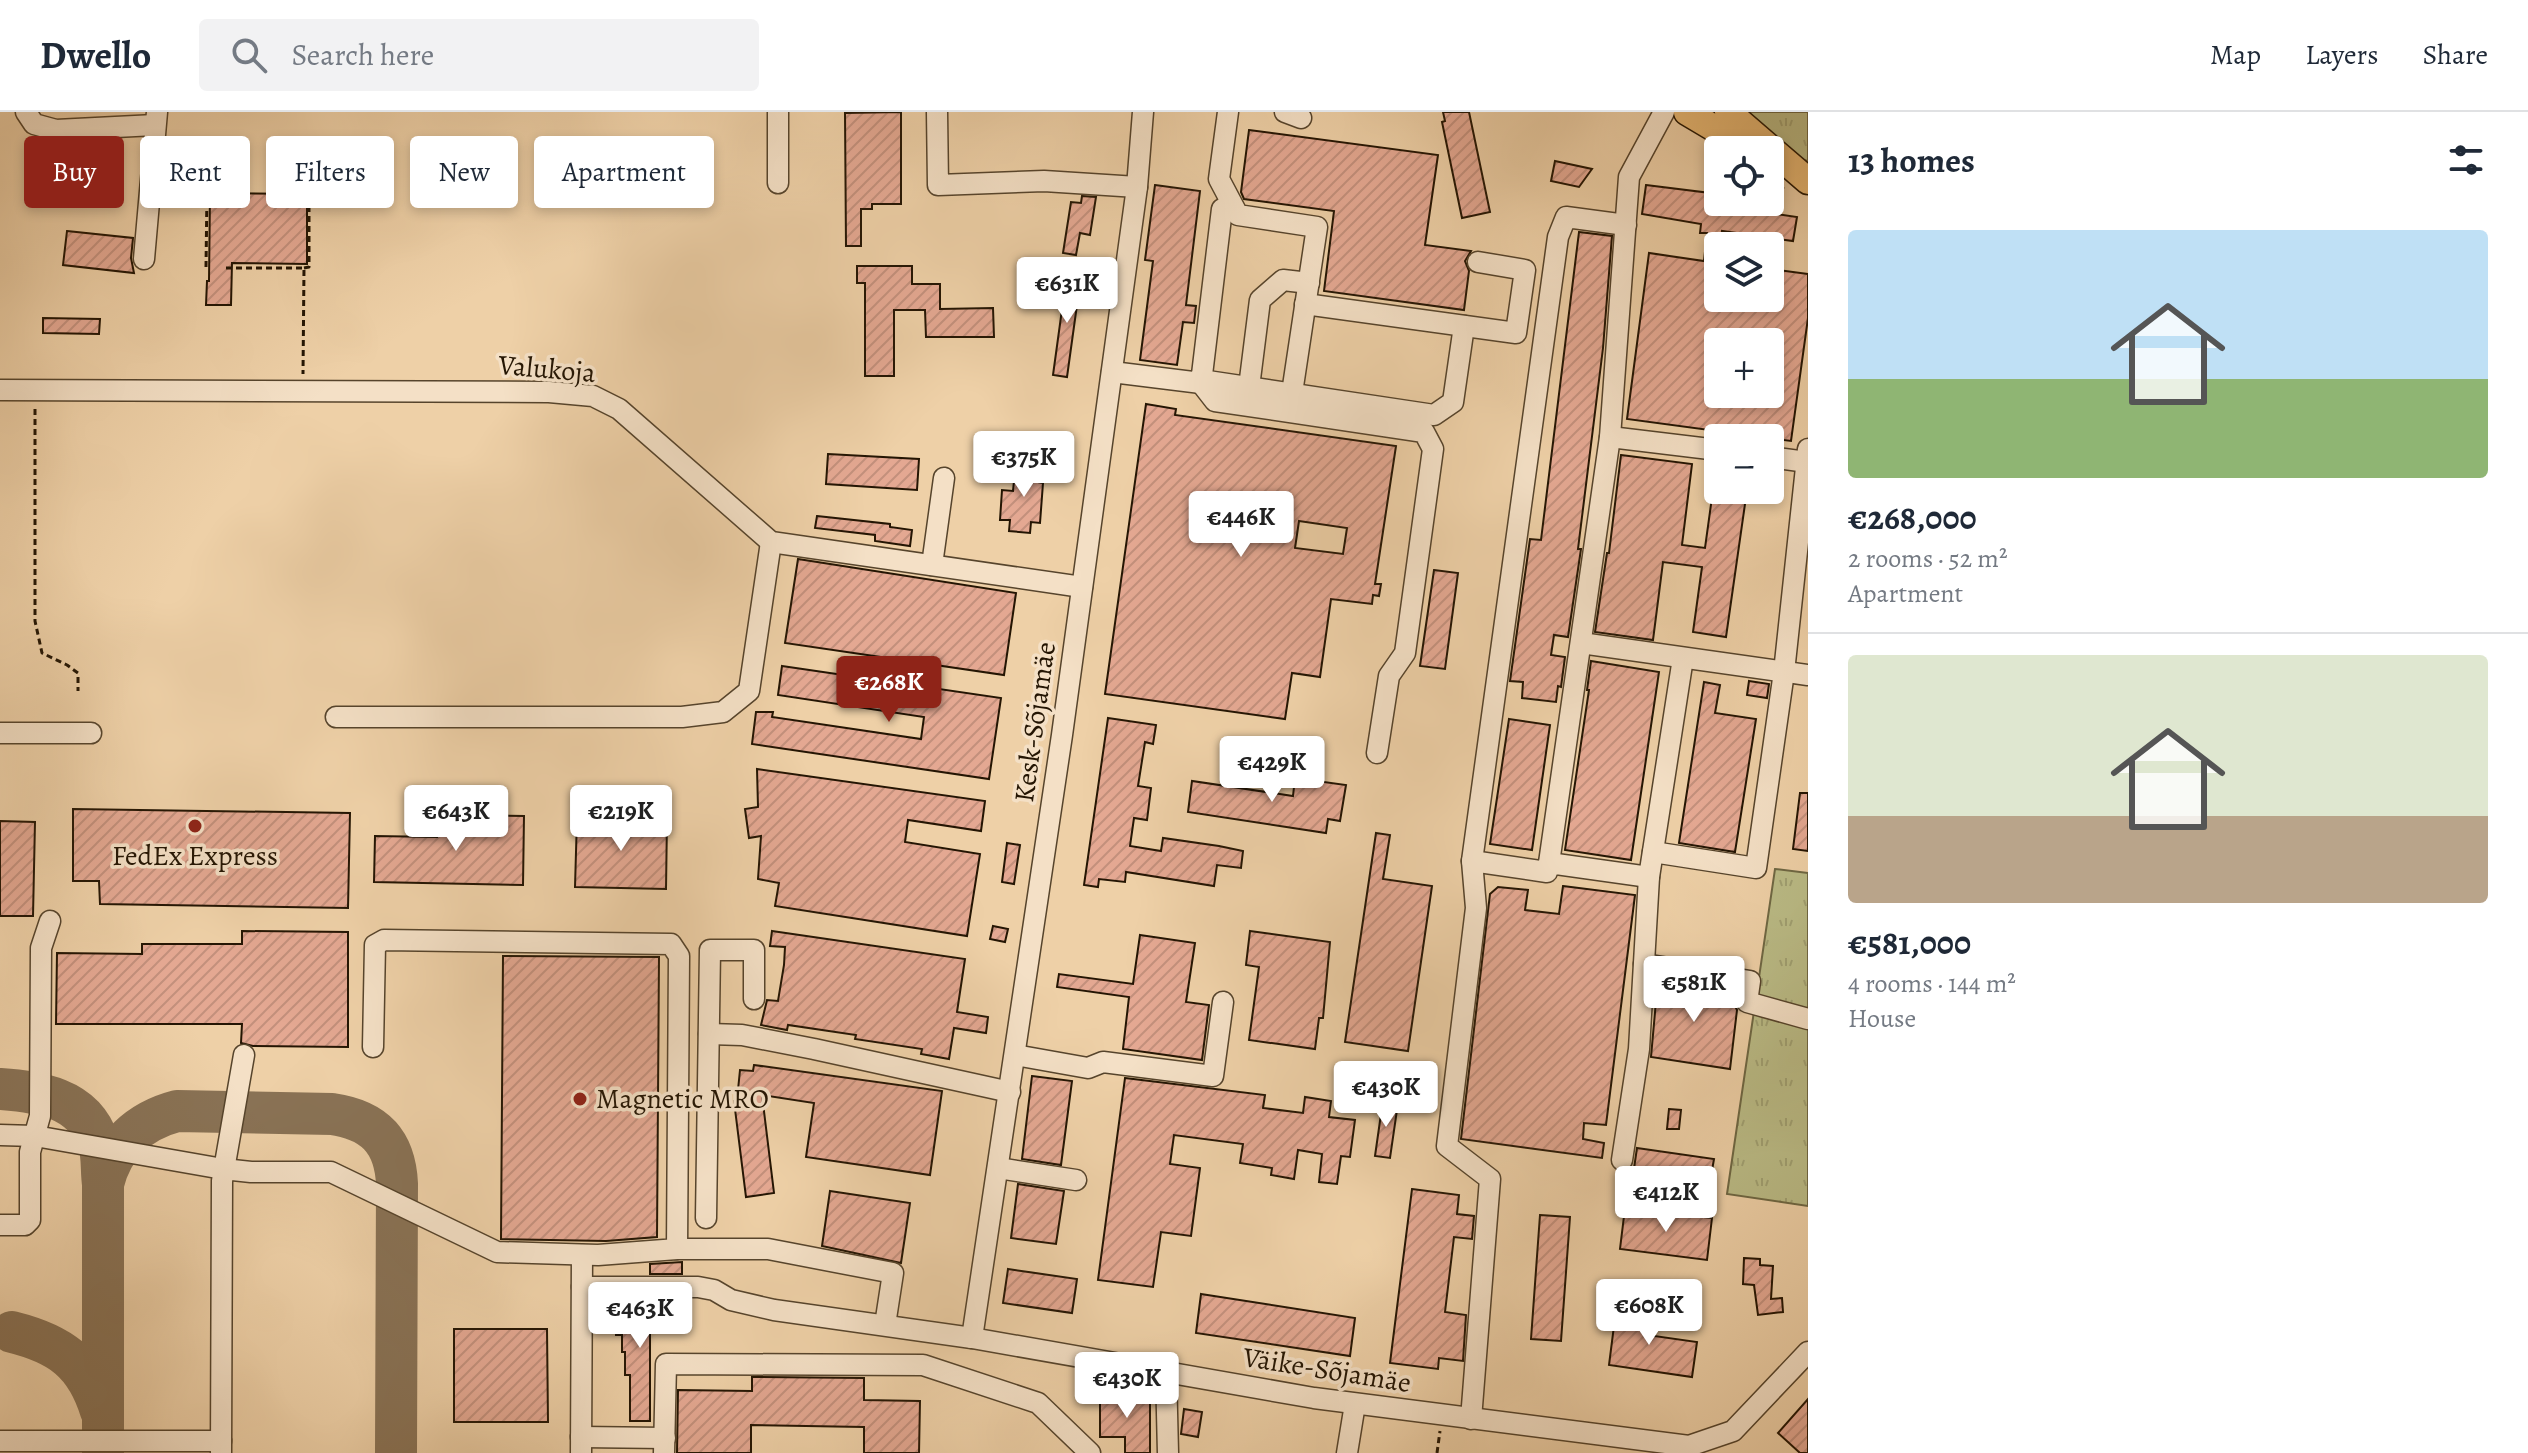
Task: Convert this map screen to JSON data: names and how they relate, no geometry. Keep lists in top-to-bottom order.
{
  "streets": {
    "street": ["Valukoja", "Kesk-Sõjamäe", "Väike-Sõjamäe"]
  },
  "crossings": [
    ["Kesk-Sõjamäe", "Väike-Sõjamäe"]
  ],
  "places": ["FedEx Express", "Magnetic MRO"],
  "page": {
    "header": "Dwello",
    "search": "Search here",
    "nav": ["Map", "Layers", "Share"],
    "heading": "13 homes",
    "map_buttons": ["+", "−"],
    "chip": [
      "Buy",
      "Rent",
      "Filters",
      "New",
      "Apartment"
    ],
    "list": [
      {
        "name": "€268,000",
        "note": "2 rooms · 52 m² · Apartment"
      },
      {
        "name": "€581,000",
        "note": "4 rooms · 144 m² · House"
      }
    ],
    "price": [
      "€631K",
      "€375K",
      "€446K",
      "€268K",
      "€429K",
      "€643K",
      "€219K",
      "€581K",
      "€430K",
      "€412K",
      "€608K",
      "€463K",
      "€430K"
    ]
  }
}
